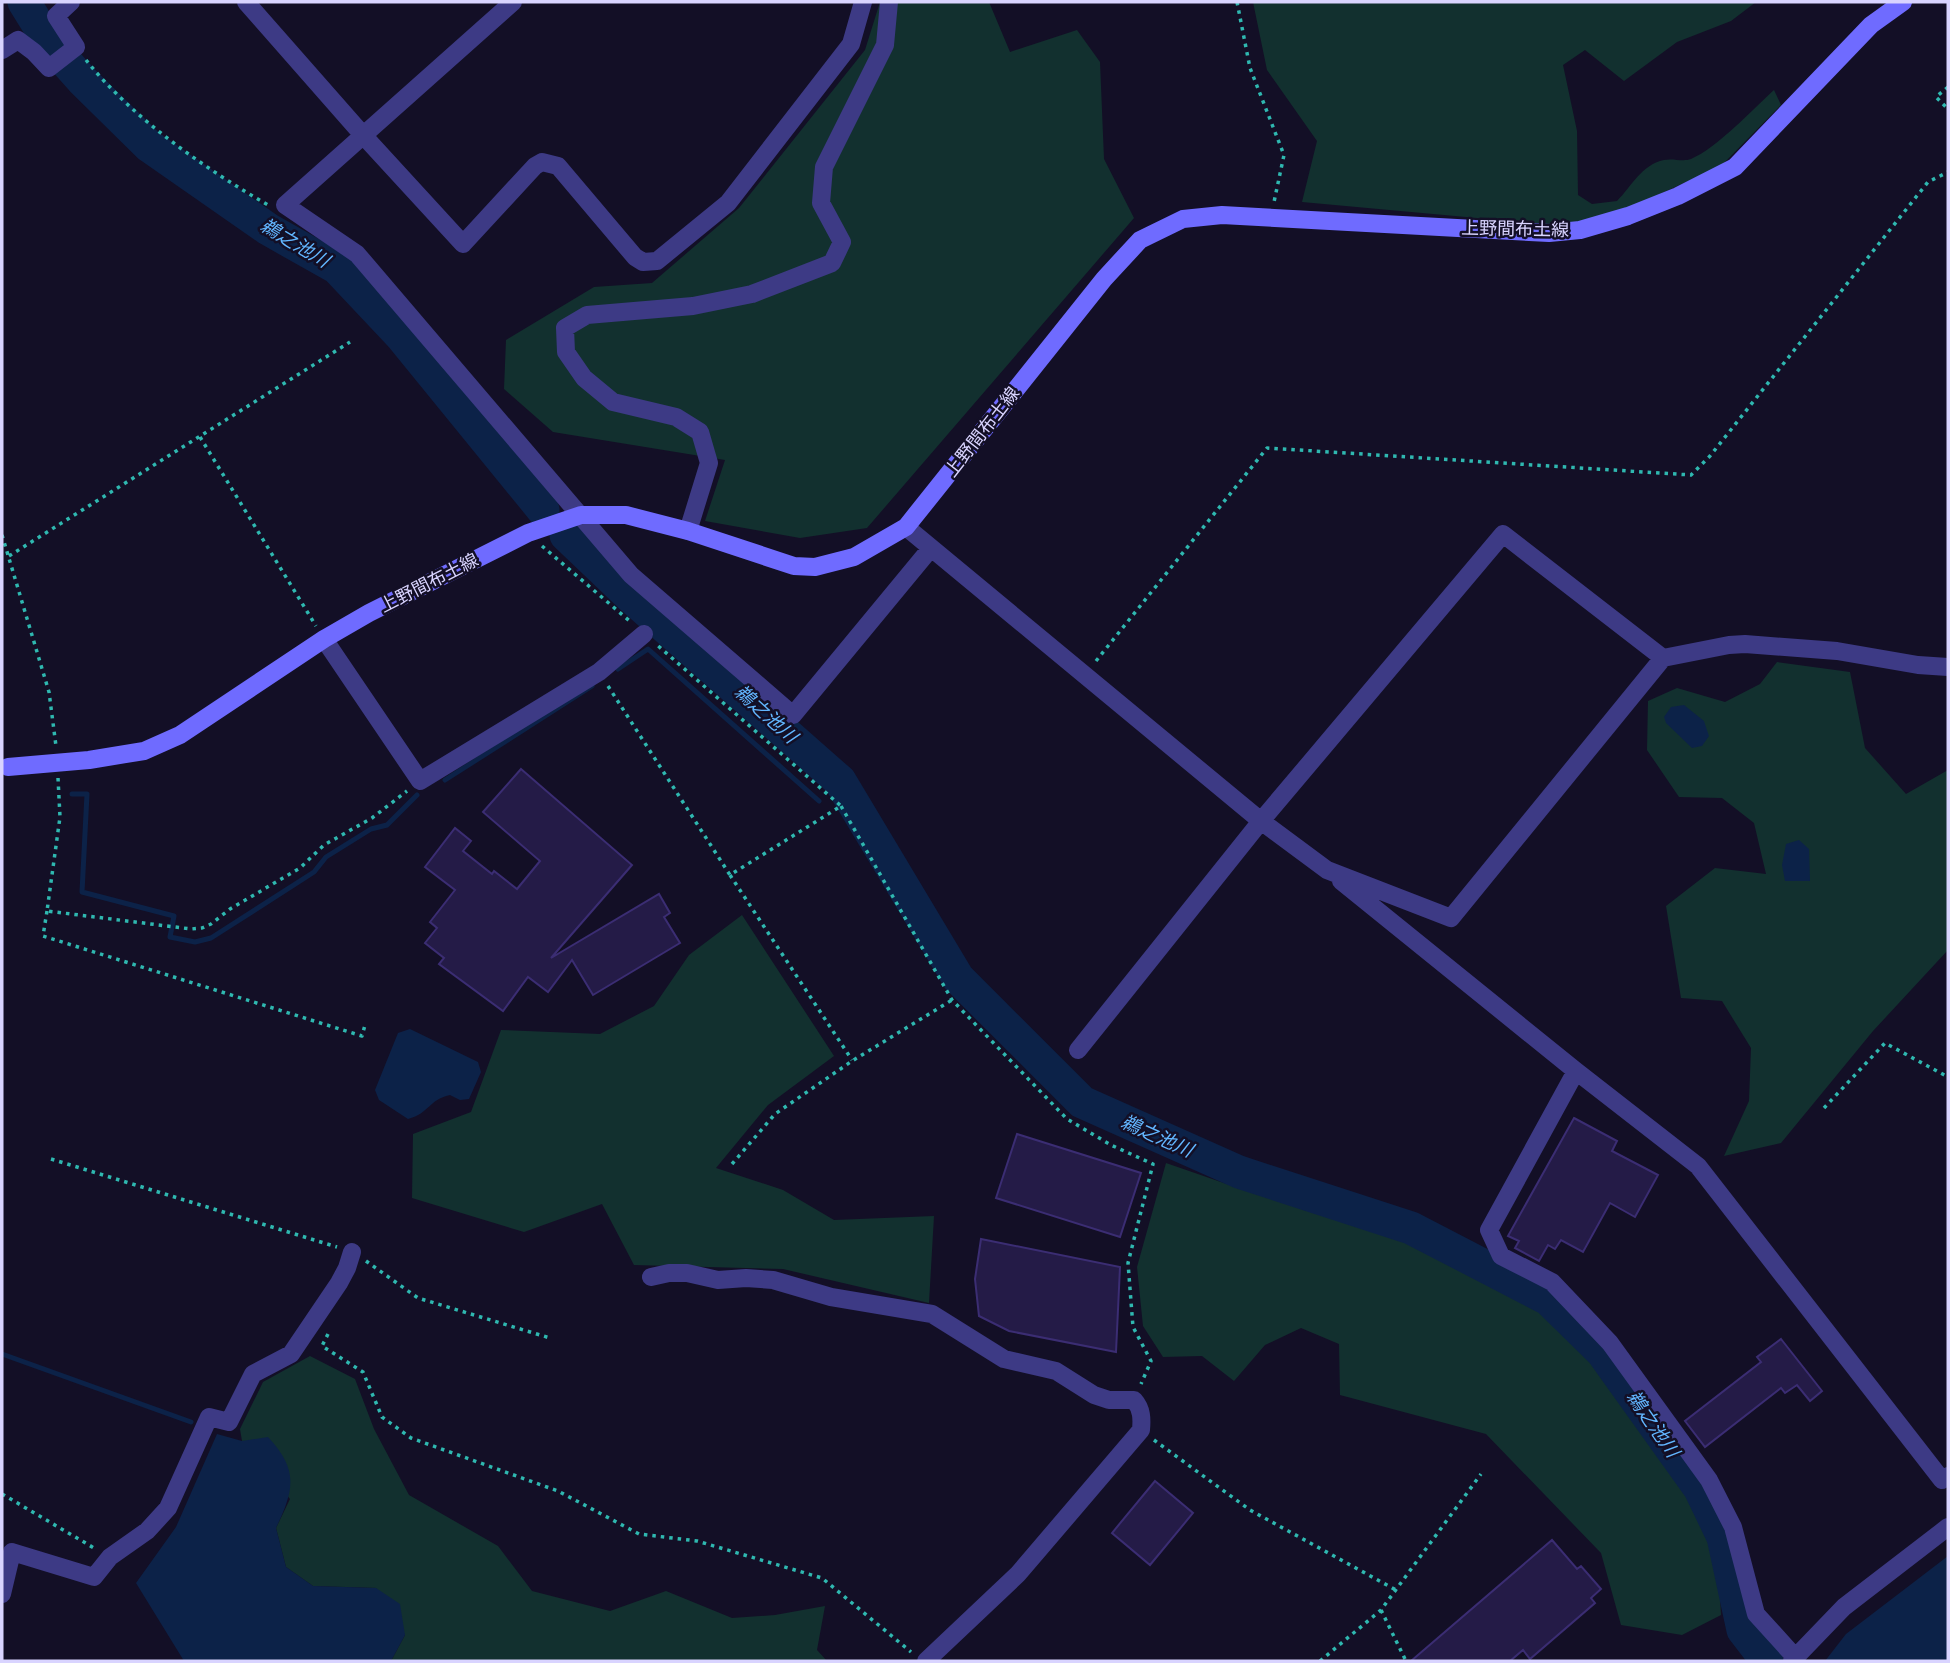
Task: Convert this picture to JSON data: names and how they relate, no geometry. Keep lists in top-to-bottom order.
{
  "streets": {
    "main road": ["上野間布土線"]
  },
  "water": ["鵜之池川"]
}
